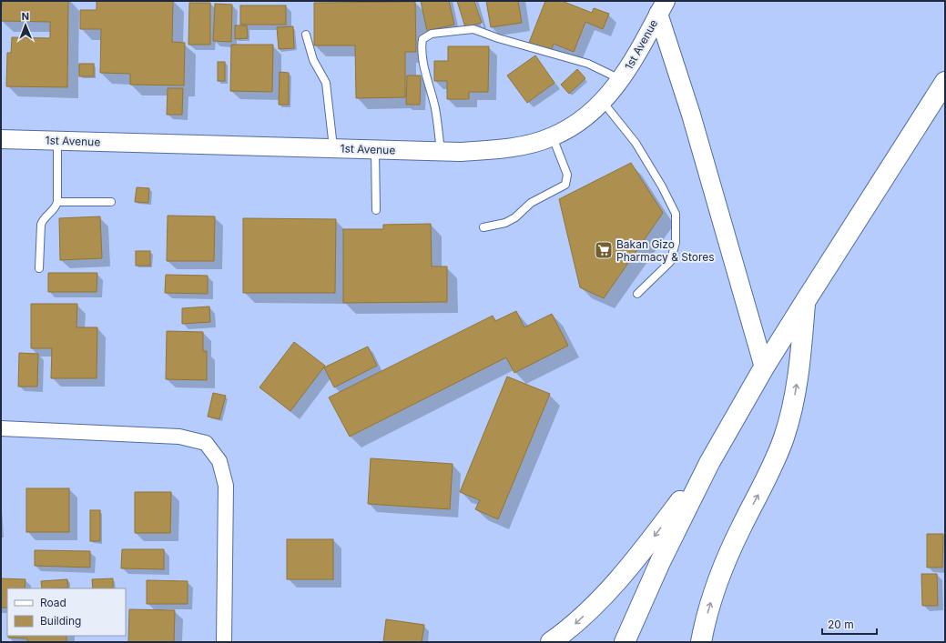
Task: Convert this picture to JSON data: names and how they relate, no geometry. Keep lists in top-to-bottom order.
{
  "streets": {
    "street": ["1st Avenue"]
  },
  "places": {
    "supermarket": ["Bakan Gizo Pharmacy & Stores"]
  },
  "legend": ["Road", "Building"],
  "scale_bar": "20 m",
  "north": "top"
}
